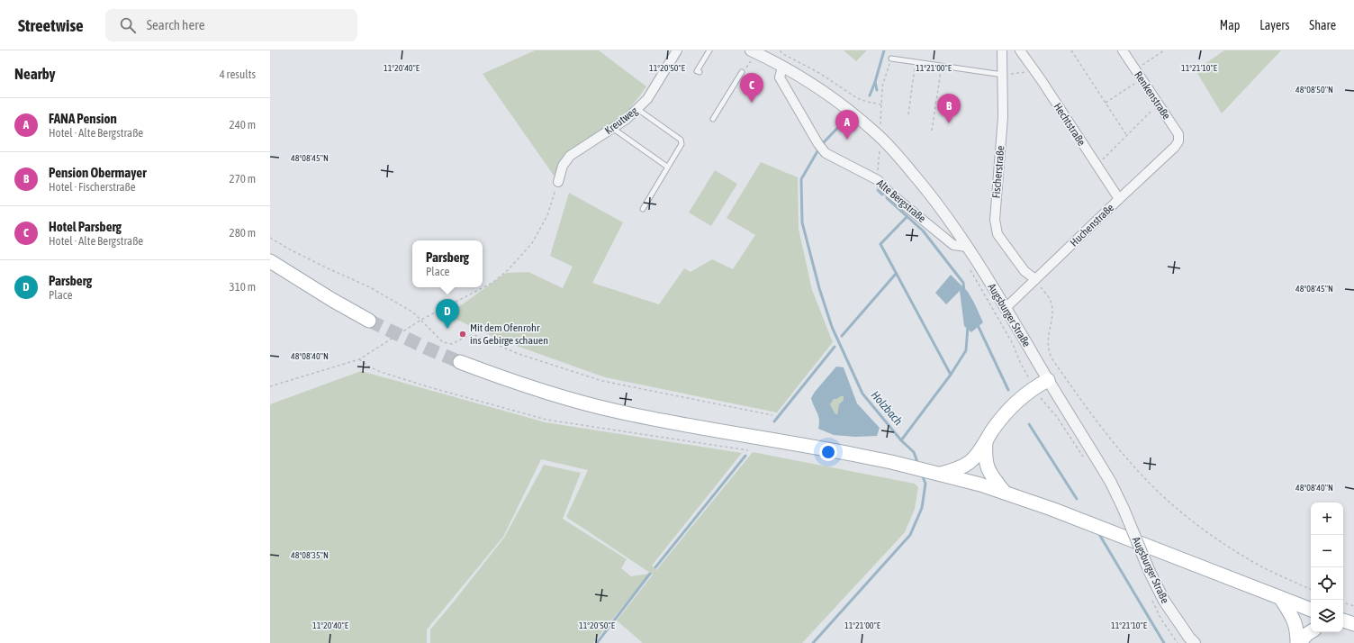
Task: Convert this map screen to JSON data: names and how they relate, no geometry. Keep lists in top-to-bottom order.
{
  "streets": {
    "street": [
      "Renkenstraße",
      "Kreutweg",
      "Hechtstraße",
      "Fischerstraße",
      "Alte Bergstraße",
      "Huchenstraße",
      "Augsburger Straße"
    ]
  },
  "crossings": [
    ["Renkenstraße", "Huchenstraße"],
    ["Hechtstraße", "Huchenstraße"],
    ["Fischerstraße", "Huchenstraße"],
    ["Alte Bergstraße", "Augsburger Straße"],
    ["Huchenstraße", "Augsburger Straße"]
  ],
  "water": ["Holzbach"],
  "places": ["Mit dem Ofenrohr ins Gebirge schauen"],
  "page": {
    "header": "Streetwise",
    "search": "Search here",
    "nav": ["Map", "Layers", "Share"],
    "heading": ["Nearby", "4 results"],
    "pins": [
      "C",
      "B",
      "A",
      "D"
    ],
    "list": [
      {
        "mark": "A",
        "name": "FANA Pension",
        "note": "Hotel · Alte Bergstraße",
        "value": "240 m"
      },
      {
        "mark": "B",
        "name": "Pension Obermayer",
        "note": "Hotel · Fischerstraße",
        "value": "270 m"
      },
      {
        "mark": "C",
        "name": "Hotel Parsberg",
        "note": "Hotel · Alte Bergstraße",
        "value": "280 m"
      },
      {
        "mark": "D",
        "name": "Parsberg",
        "note": "Place",
        "value": "310 m"
      }
    ],
    "popup": ["Parsberg", "Place"],
    "map_buttons": ["+", "−"]
  },
  "coordinates": [
    "11°20'40\"E",
    "11°20'50\"E",
    "11°21'00\"E",
    "11°21'10\"E",
    "48°08'50\"N",
    "48°08'45\"N",
    "48°08'40\"N",
    "48°08'35\"N"
  ]
}
